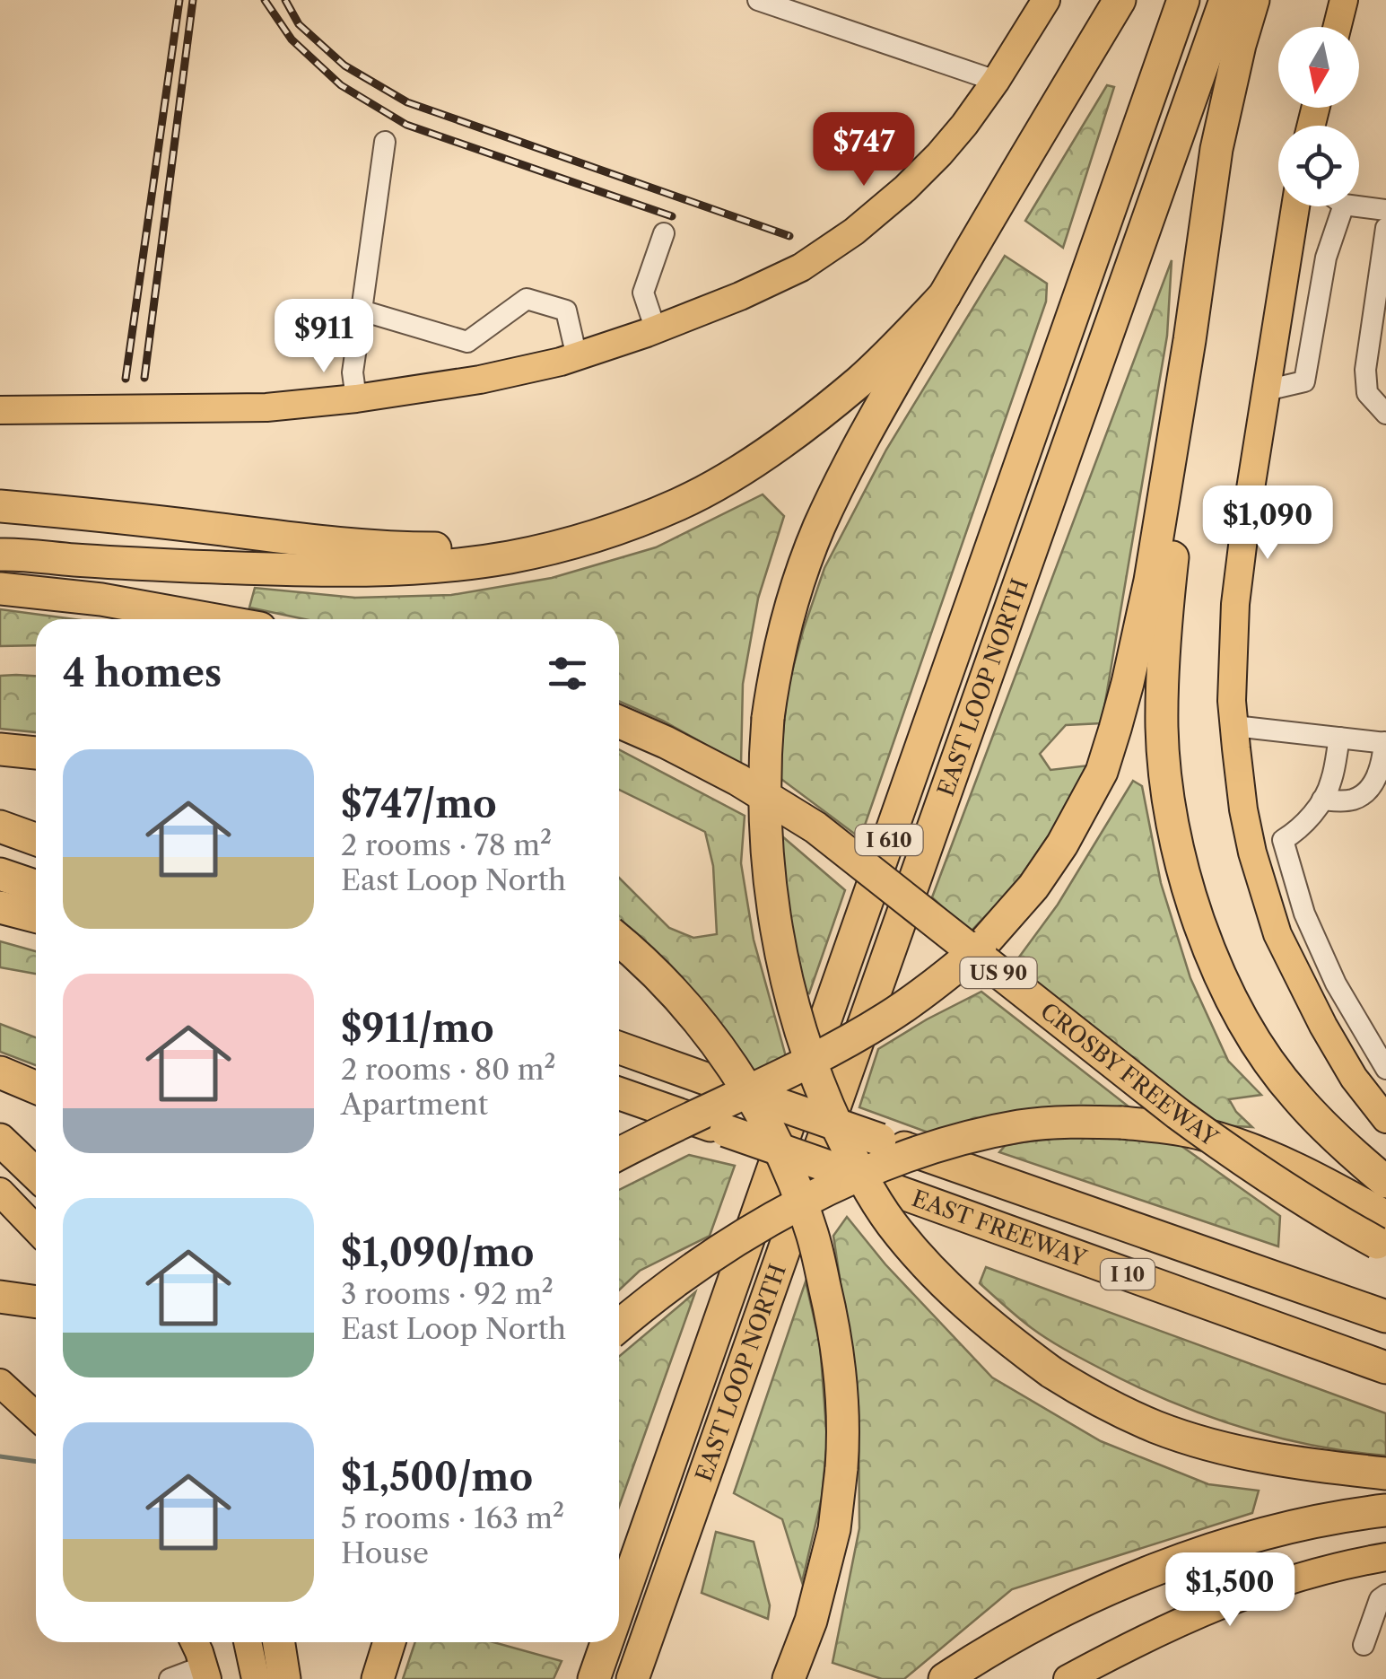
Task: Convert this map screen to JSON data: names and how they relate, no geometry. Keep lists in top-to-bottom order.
{
  "streets": {
    "highway": [
      "EAST LOOP NORTH",
      "I 610",
      "US 90",
      "CROSBY FREEWAY",
      "EAST FREEWAY",
      "I 10"
    ]
  },
  "north": "bottom",
  "page": {
    "price": [
      "$747",
      "$911",
      "$1,090",
      "$1,500"
    ],
    "heading": "4 homes",
    "list": [
      {
        "name": "$747/mo",
        "note": "2 rooms · 78 m² · East Loop North"
      },
      {
        "name": "$911/mo",
        "note": "2 rooms · 80 m² · Apartment"
      },
      {
        "name": "$1,090/mo",
        "note": "3 rooms · 92 m² · East Loop North"
      },
      {
        "name": "$1,500/mo",
        "note": "5 rooms · 163 m² · House"
      }
    ]
  }
}
